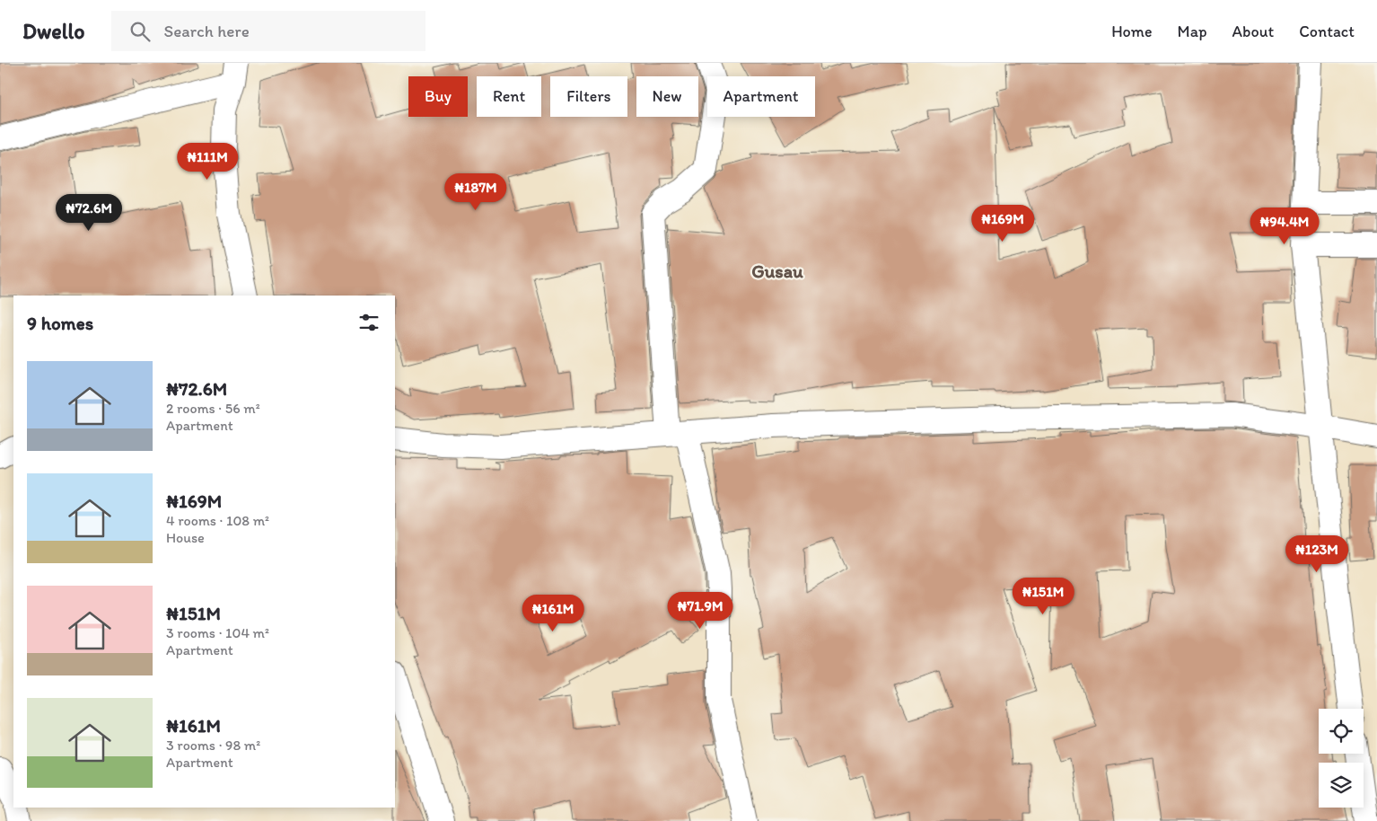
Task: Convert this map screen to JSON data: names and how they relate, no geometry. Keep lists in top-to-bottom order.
{
  "districts": ["Gusau"],
  "page": {
    "header": "Dwello",
    "search": "Search here",
    "nav": [
      "Home",
      "Map",
      "About",
      "Contact"
    ],
    "chip": [
      "Buy",
      "Rent",
      "Filters",
      "New",
      "Apartment"
    ],
    "price": [
      "₦111M",
      "₦187M",
      "₦72.6M",
      "₦169M",
      "₦94.4M",
      "₦123M",
      "₦151M",
      "₦71.9M",
      "₦161M"
    ],
    "heading": "9 homes",
    "list": [
      {
        "name": "₦72.6M",
        "note": "2 rooms · 56 m² · Apartment"
      },
      {
        "name": "₦169M",
        "note": "4 rooms · 108 m² · House"
      },
      {
        "name": "₦151M",
        "note": "3 rooms · 104 m² · Apartment"
      },
      {
        "name": "₦161M",
        "note": "3 rooms · 98 m² · Apartment"
      }
    ]
  }
}
